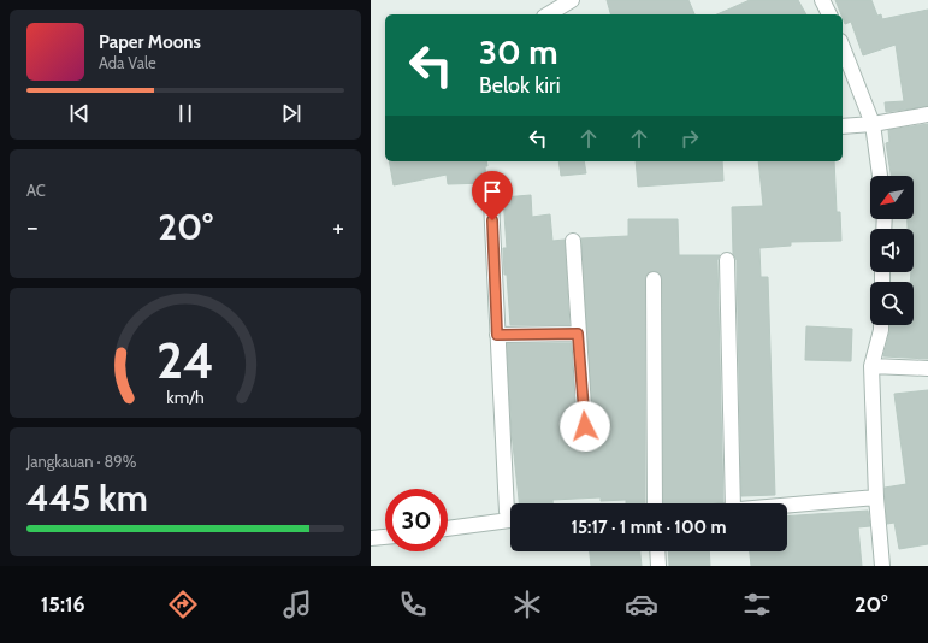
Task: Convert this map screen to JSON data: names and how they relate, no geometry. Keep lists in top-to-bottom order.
{
  "north": "bottom left",
  "page": {
    "turn": ["30 m", "Belok kiri"],
    "song": ["Paper Moons", "Ada Vale"],
    "tile": [
      "AC",
      ["Jangkauan · 89%", "445 km"]
    ],
    "heat": ["−", "20°", "+"],
    "limit": "30",
    "trip": "15:17 · 1 mnt · 100 m",
    "tabs": ["15:16", "20°"],
    "gauge": ["24", "km/h"]
  }
}
